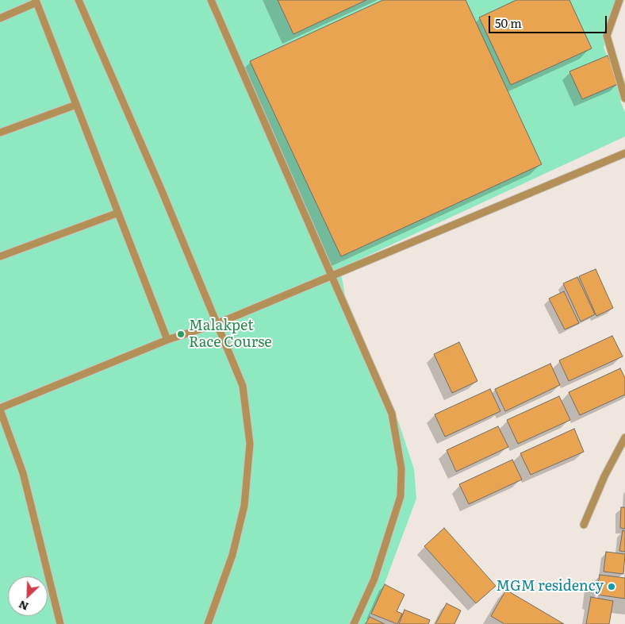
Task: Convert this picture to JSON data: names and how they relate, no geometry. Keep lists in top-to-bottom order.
{
  "places": ["Malakpet Race Course", "MGM residency"],
  "scale_bar": "50 m",
  "north": "bottom left"
}
